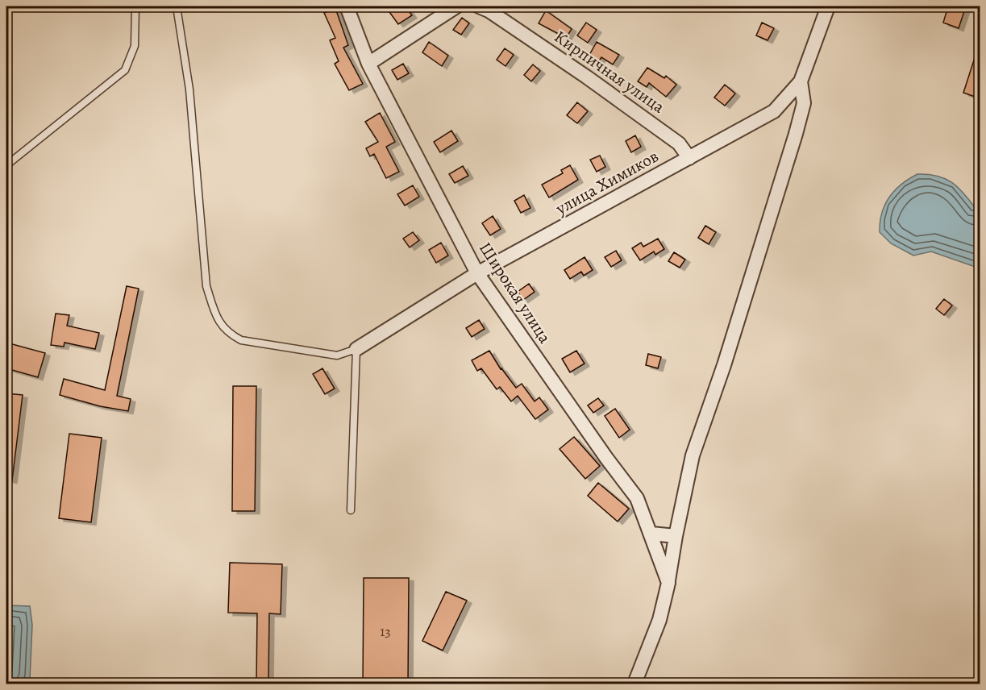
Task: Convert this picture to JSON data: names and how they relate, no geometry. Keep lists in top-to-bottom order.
{
  "streets": {
    "street": ["Кирпичная улица", "улица Химиков", "Широкая улица"]
  },
  "crossings": [
    ["Кирпичная улица", "улица Химиков"],
    ["улица Химиков", "Широкая улица"]
  ],
  "house_numbers": ["13"]
}
